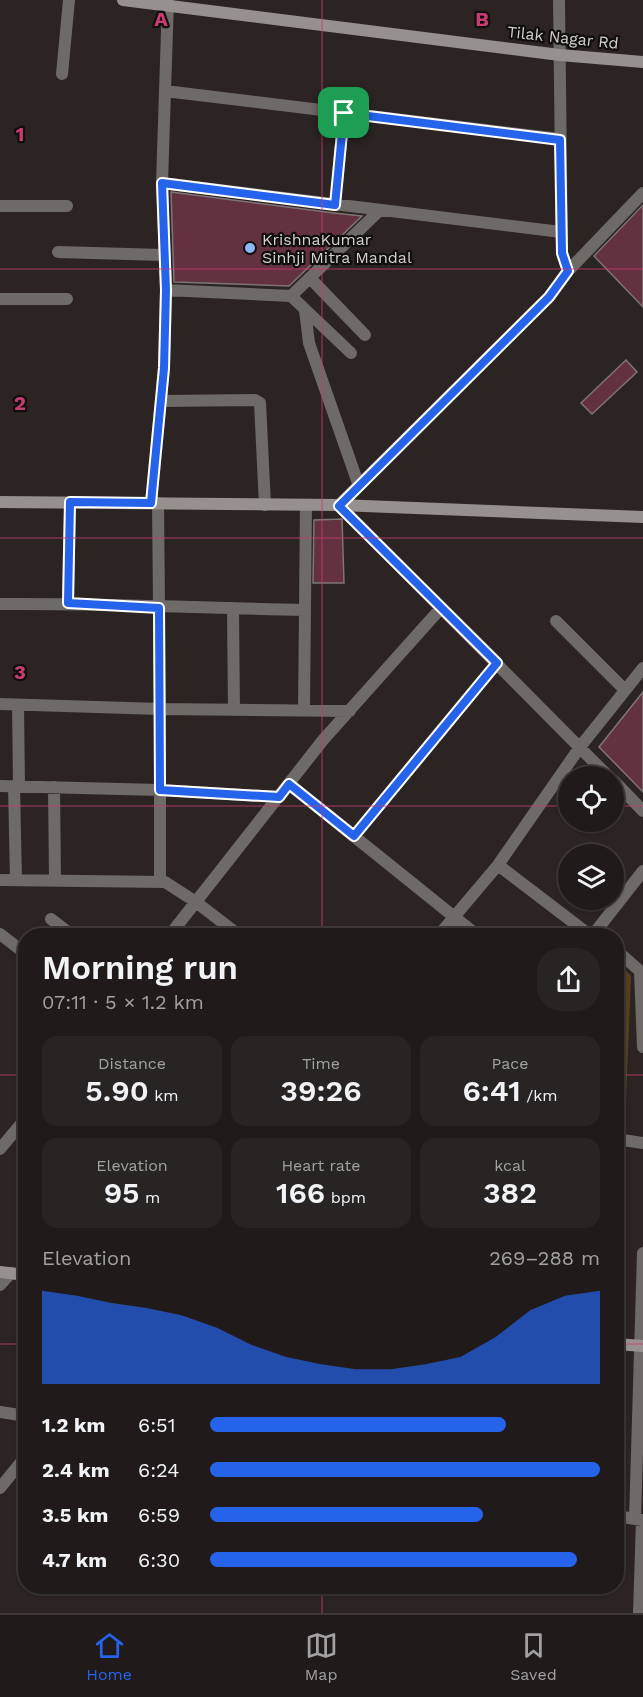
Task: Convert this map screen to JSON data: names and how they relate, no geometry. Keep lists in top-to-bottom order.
{
  "streets": {
    "main road": ["Tilak Nagar Rd"]
  },
  "places": ["KrishnaKumar Sinhji Mitra Mandal"],
  "page": {
    "heading": ["Morning run", "07:11 · 5 × 1.2 km"],
    "stats": [
      ["Distance", "5.90 km"],
      ["Time", "39:26"],
      ["Pace", "6:41 /km"],
      ["Elevation", "95 m"],
      ["Heart rate", "166 bpm"],
      ["kcal", "382"]
    ],
    "chart": ["Elevation", "269–288 m"],
    "list": [
      {
        "name": "1.2 km",
        "note": "6:51"
      },
      {
        "name": "2.4 km",
        "note": "6:24"
      },
      {
        "name": "3.5 km",
        "note": "6:59"
      },
      {
        "name": "4.7 km",
        "note": "6:30"
      }
    ],
    "tabs": ["Home", "Map", "Saved"]
  },
  "grid": {
    "columns": ["A", "B"],
    "rows": ["1", "2", "3"]
  }
}
